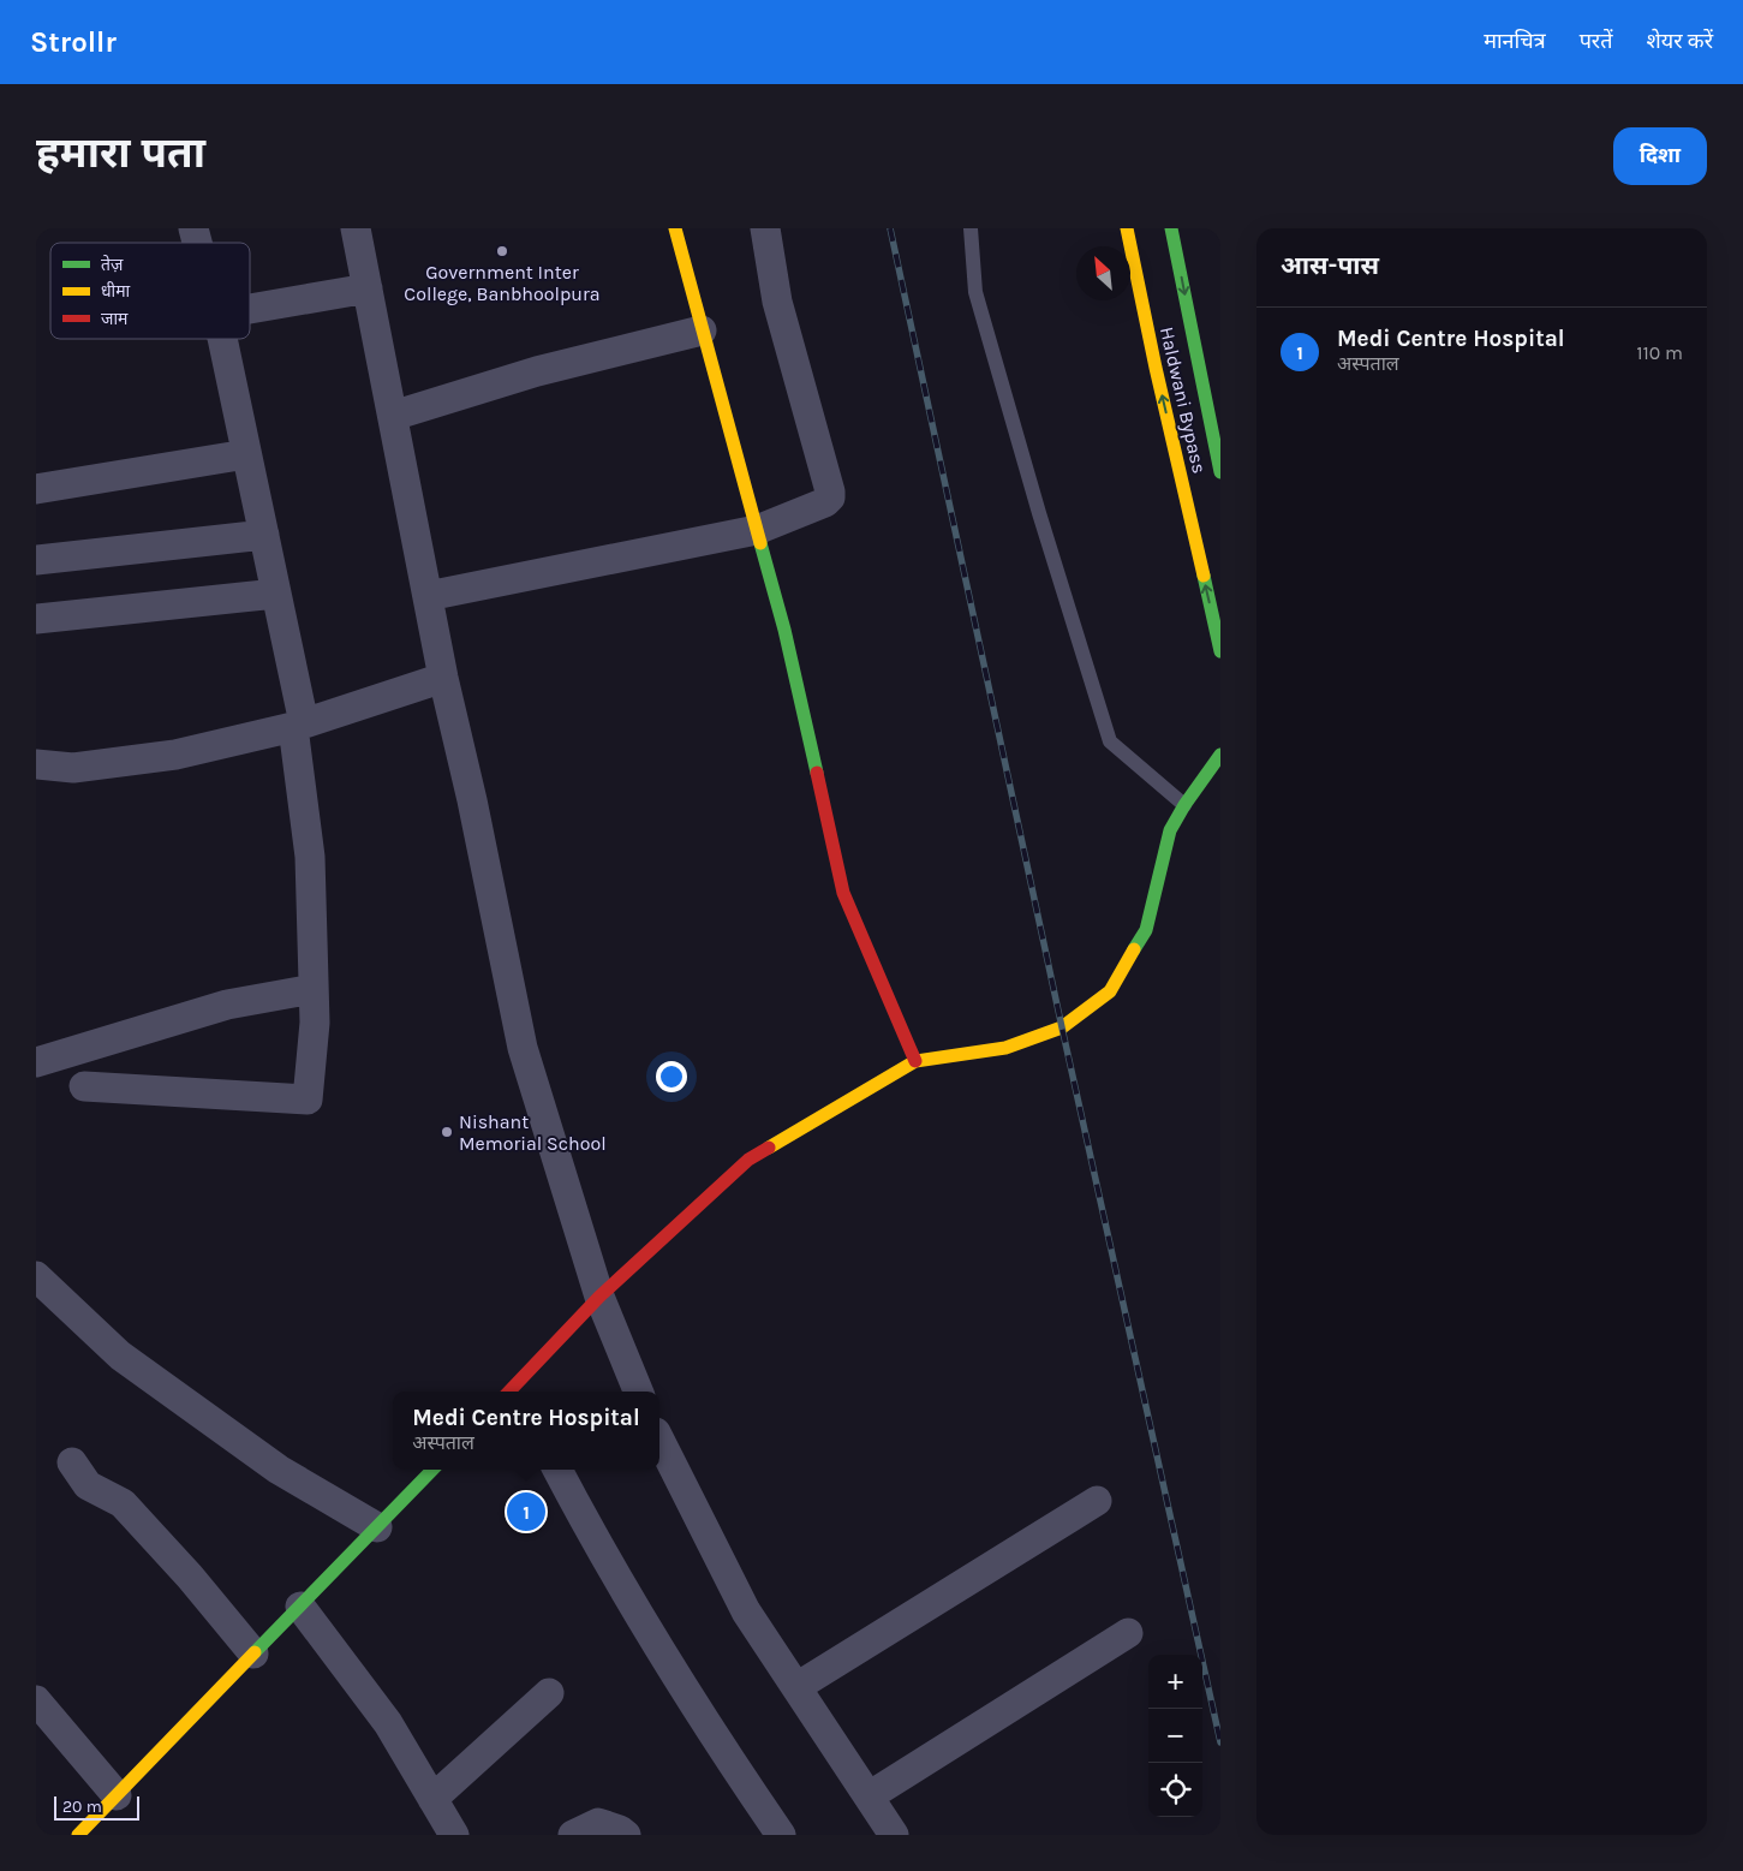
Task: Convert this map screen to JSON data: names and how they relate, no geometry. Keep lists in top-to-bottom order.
{
  "streets": {
    "street": ["Haldwani Bypass"]
  },
  "places": ["Government Inter College, Banbhoolpura", "Nishant Memorial School"],
  "legend": ["तेज़", "धीमा", "जाम"],
  "scale_bar": "20 m",
  "north": "top left",
  "page": {
    "header": "Strollr",
    "nav": ["मानचित्र", "परतें", "शेयर करें"],
    "buttons": "दिशा",
    "title": "हमारा पता",
    "heading": "आस-पास",
    "list": [
      {
        "mark": "1",
        "name": "Medi Centre Hospital",
        "note": "अस्पताल",
        "value": "110 m"
      }
    ],
    "popup": ["Medi Centre Hospital", "अस्पताल"],
    "pins": "1",
    "map_buttons": ["+", "−"],
    "scale": "20 m"
  }
}
